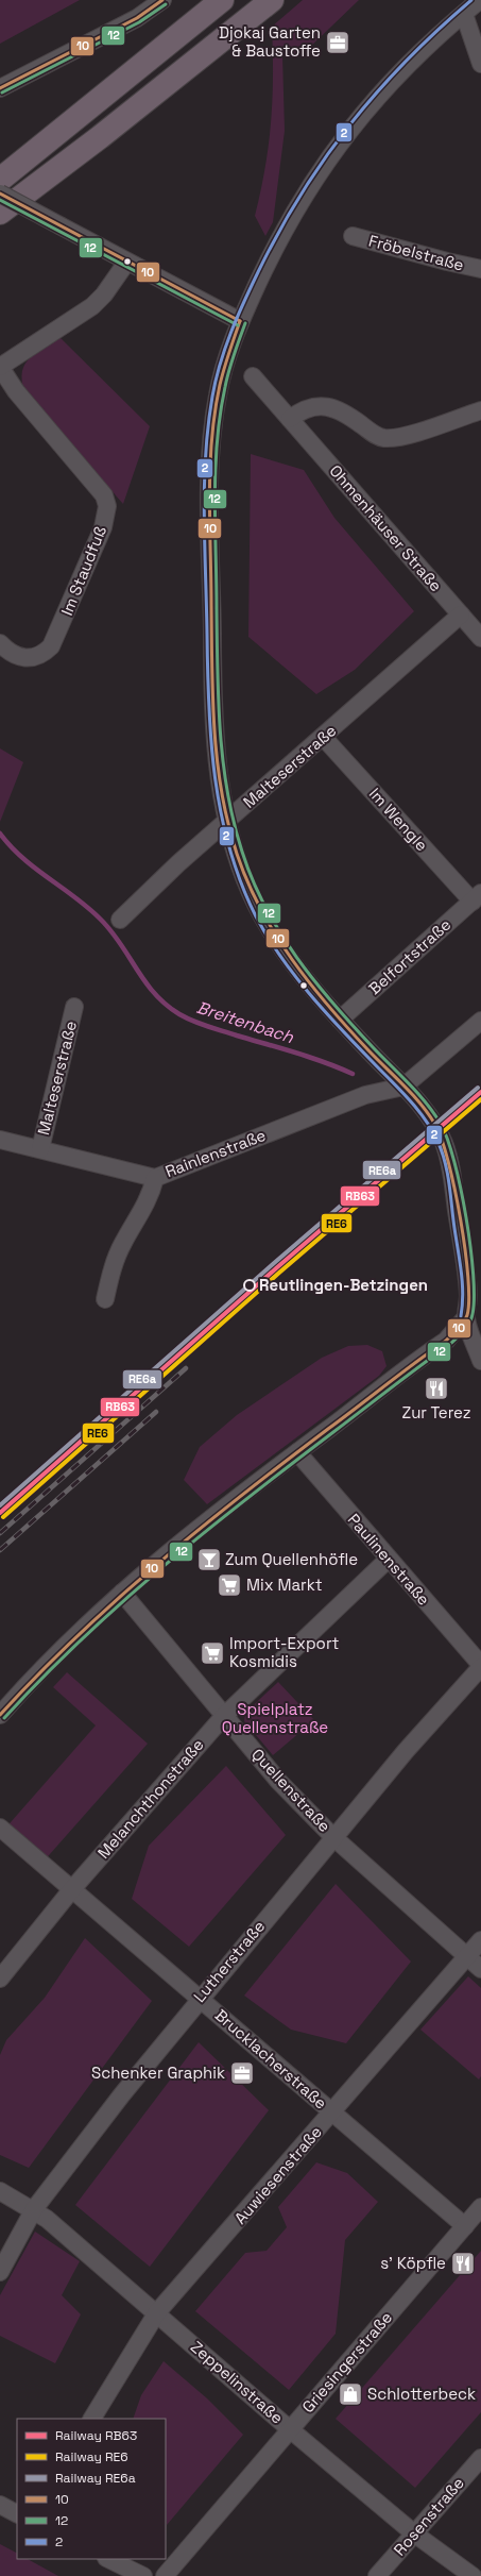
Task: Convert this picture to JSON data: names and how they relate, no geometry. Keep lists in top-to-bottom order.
{
  "streets": {
    "street": [
      "Fröbelstraße",
      "Ohmenhäuser Straße",
      "Im Staudfuß",
      "Malteserstraße",
      "Im Wengle",
      "Belfortstraße",
      "Rainlenstraße",
      "Paulinenstraße",
      "Quellenstraße",
      "Melanchthonstraße",
      "Lutherstraße",
      "Brucklacherstraße",
      "Auwiesenstraße",
      "Griesingerstraße",
      "Zeppelinstraße",
      "Rosenstraße"
    ]
  },
  "crossings": [
    ["Ohmenhäuser Straße", "Malteserstraße"],
    ["Malteserstraße", "Im Wengle"],
    ["Malteserstraße", "Rainlenstraße"],
    ["Im Wengle", "Belfortstraße"],
    ["Paulinenstraße", "Melanchthonstraße"],
    ["Paulinenstraße", "Lutherstraße"],
    ["Quellenstraße", "Melanchthonstraße"],
    ["Quellenstraße", "Lutherstraße"],
    ["Quellenstraße", "Auwiesenstraße"],
    ["Melanchthonstraße", "Brucklacherstraße"],
    ["Lutherstraße", "Brucklacherstraße"],
    ["Lutherstraße", "Zeppelinstraße"],
    ["Brucklacherstraße", "Auwiesenstraße"],
    ["Brucklacherstraße", "Griesingerstraße"],
    ["Auwiesenstraße", "Zeppelinstraße"],
    ["Griesingerstraße", "Zeppelinstraße"],
    ["Zeppelinstraße", "Rosenstraße"]
  ],
  "water": ["Breitenbach"],
  "parks": ["Spielplatz Quellenstraße"],
  "places": {
    "office": ["Djokaj Garten & Baustoffe", "Schenker Graphik"],
    "other": ["Reutlingen-Betzingen"],
    "restaurant": ["Zur Terez", "s' Köpfle"],
    "bar": ["Zum Quellenhöfle"],
    "supermarket": ["Mix Markt", "Import-Export Kosmidis"],
    "shop": ["Schlotterbeck"]
  },
  "lines": [
    "transit line 10",
    "transit line 2",
    "transit line 12",
    "rail line RE6a",
    "rail line RB63",
    "rail line RE6"
  ],
  "legend": [
    "Railway RB63",
    "Railway RE6",
    "Railway RE6a",
    "10",
    "12",
    "2"
  ]
}
